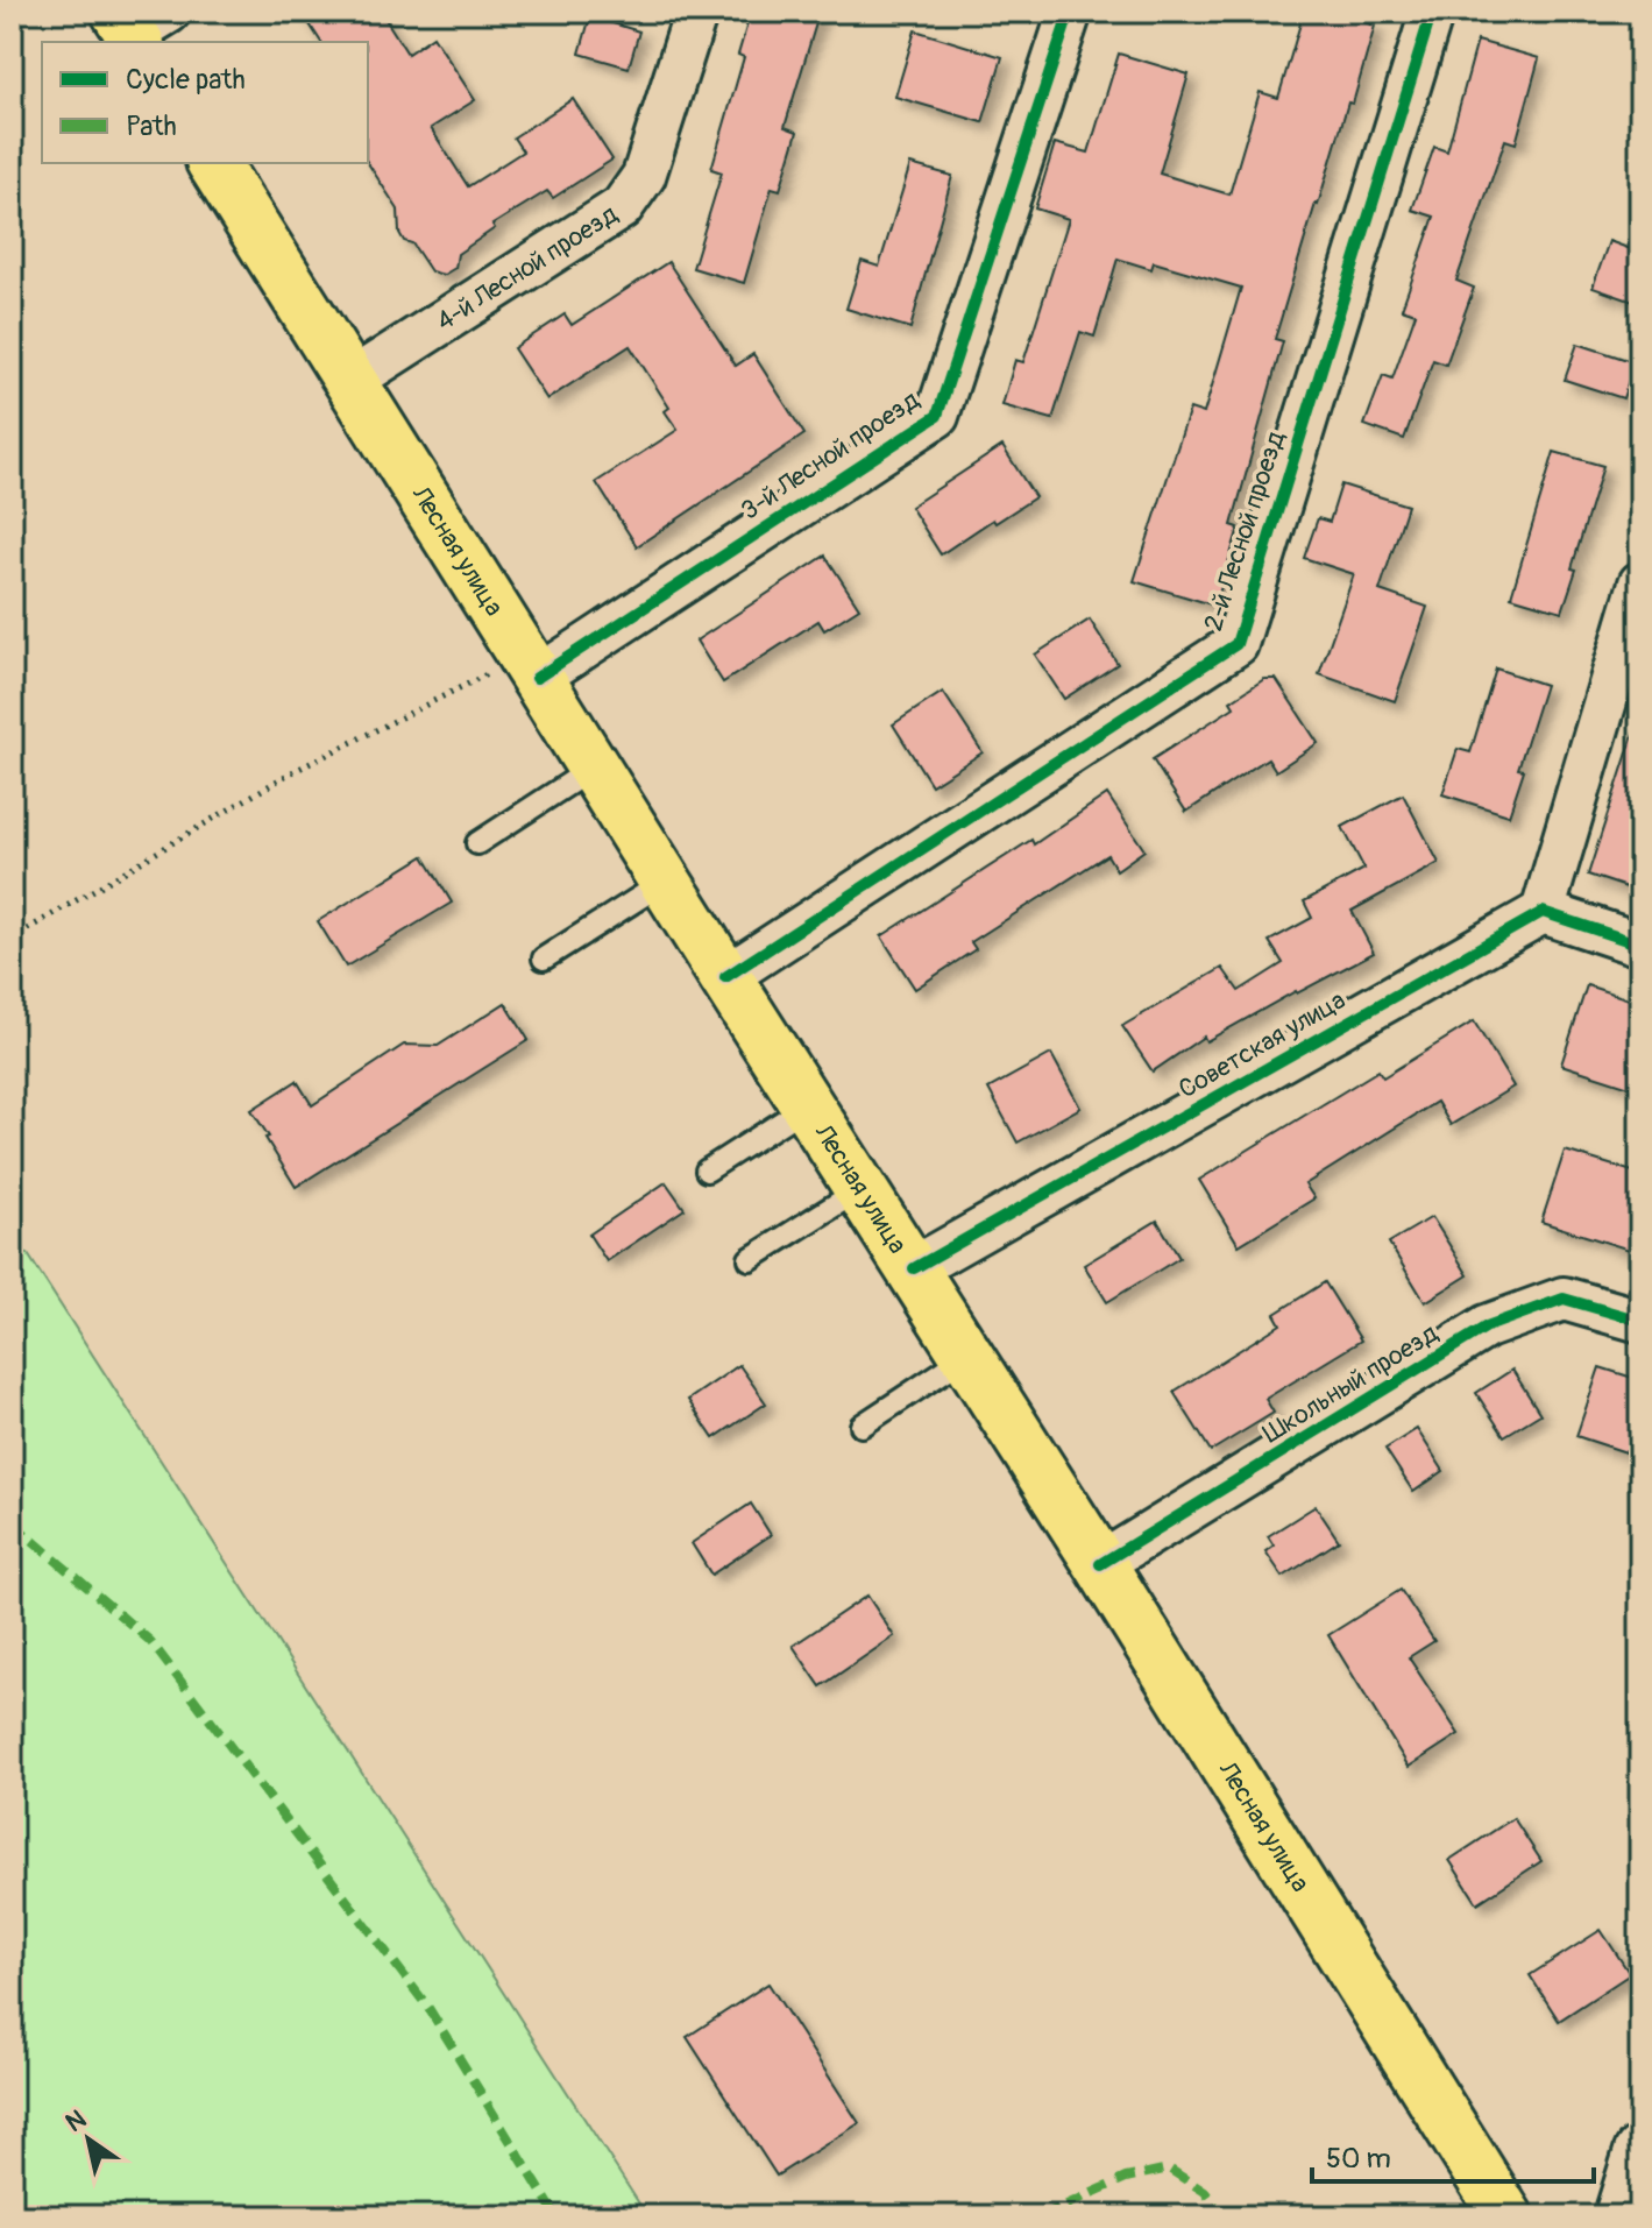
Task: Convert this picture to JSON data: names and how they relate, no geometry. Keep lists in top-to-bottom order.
{
  "streets": {
    "main road": ["Лесная улица"],
    "street": [
      "4-й Лесной проезд",
      "3-й Лесной проезд",
      "2-й Лесной проезд",
      "Советская улица",
      "Школьный проезд"
    ]
  },
  "crossings": [
    ["4-й Лесной проезд", "Лесная улица"],
    ["3-й Лесной проезд", "Лесная улица"],
    ["2-й Лесной проезд", "Лесная улица"],
    ["Лесная улица", "Советская улица"],
    ["Лесная улица", "Школьный проезд"]
  ],
  "legend": ["Cycle path", "Path"],
  "scale_bar": "50 m",
  "north": "top left"
}
